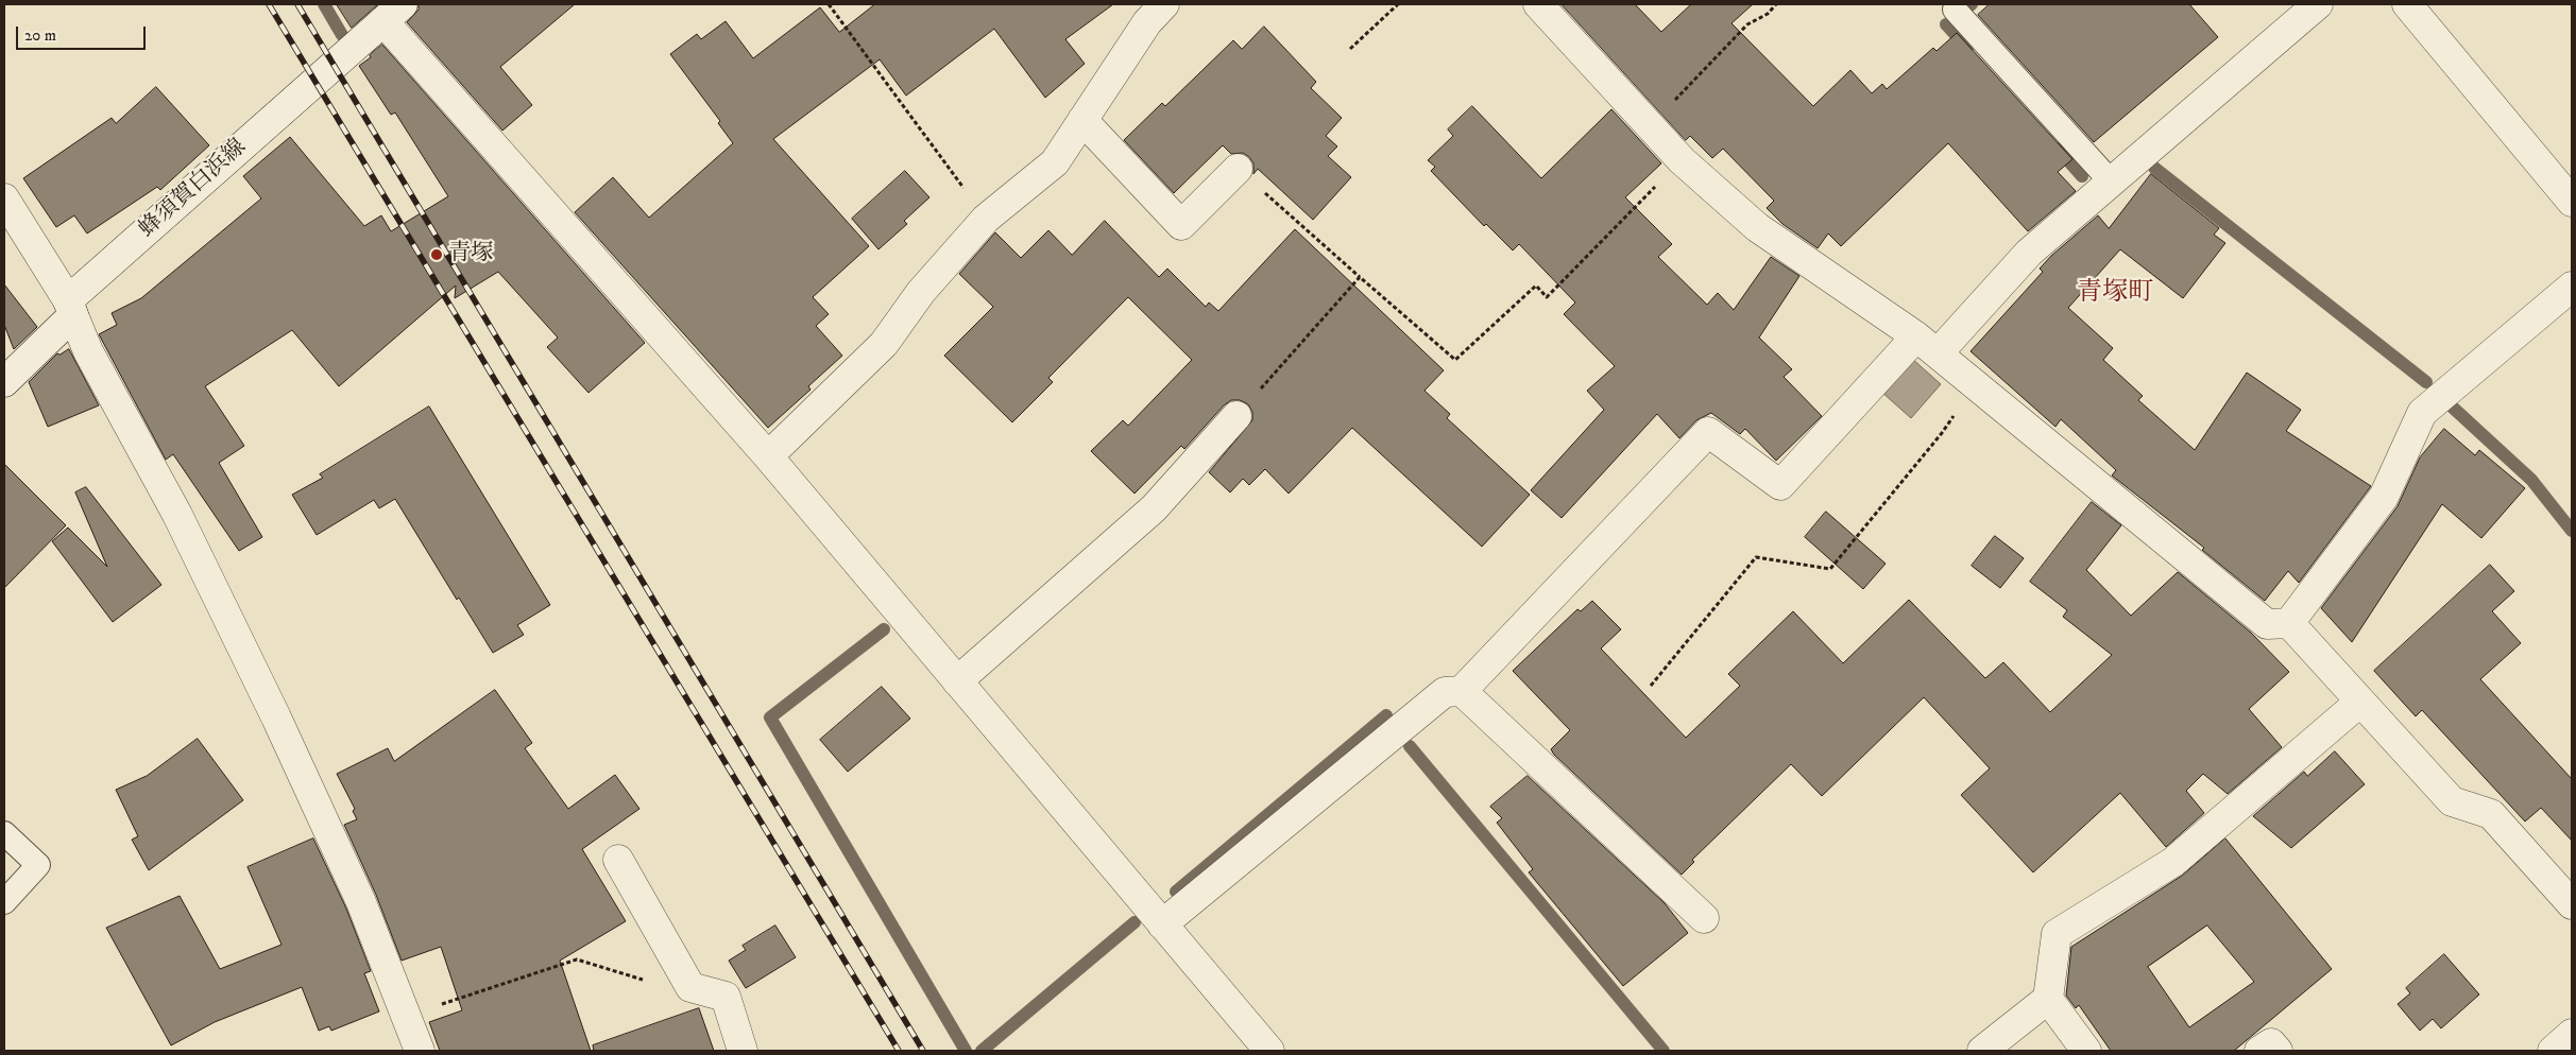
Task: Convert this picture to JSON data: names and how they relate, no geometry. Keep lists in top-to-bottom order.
{
  "streets": {
    "street": ["蜂須賀白浜線"]
  },
  "districts": ["青塚町"],
  "places": ["青塚"],
  "scale_bar": "20 m"
}
